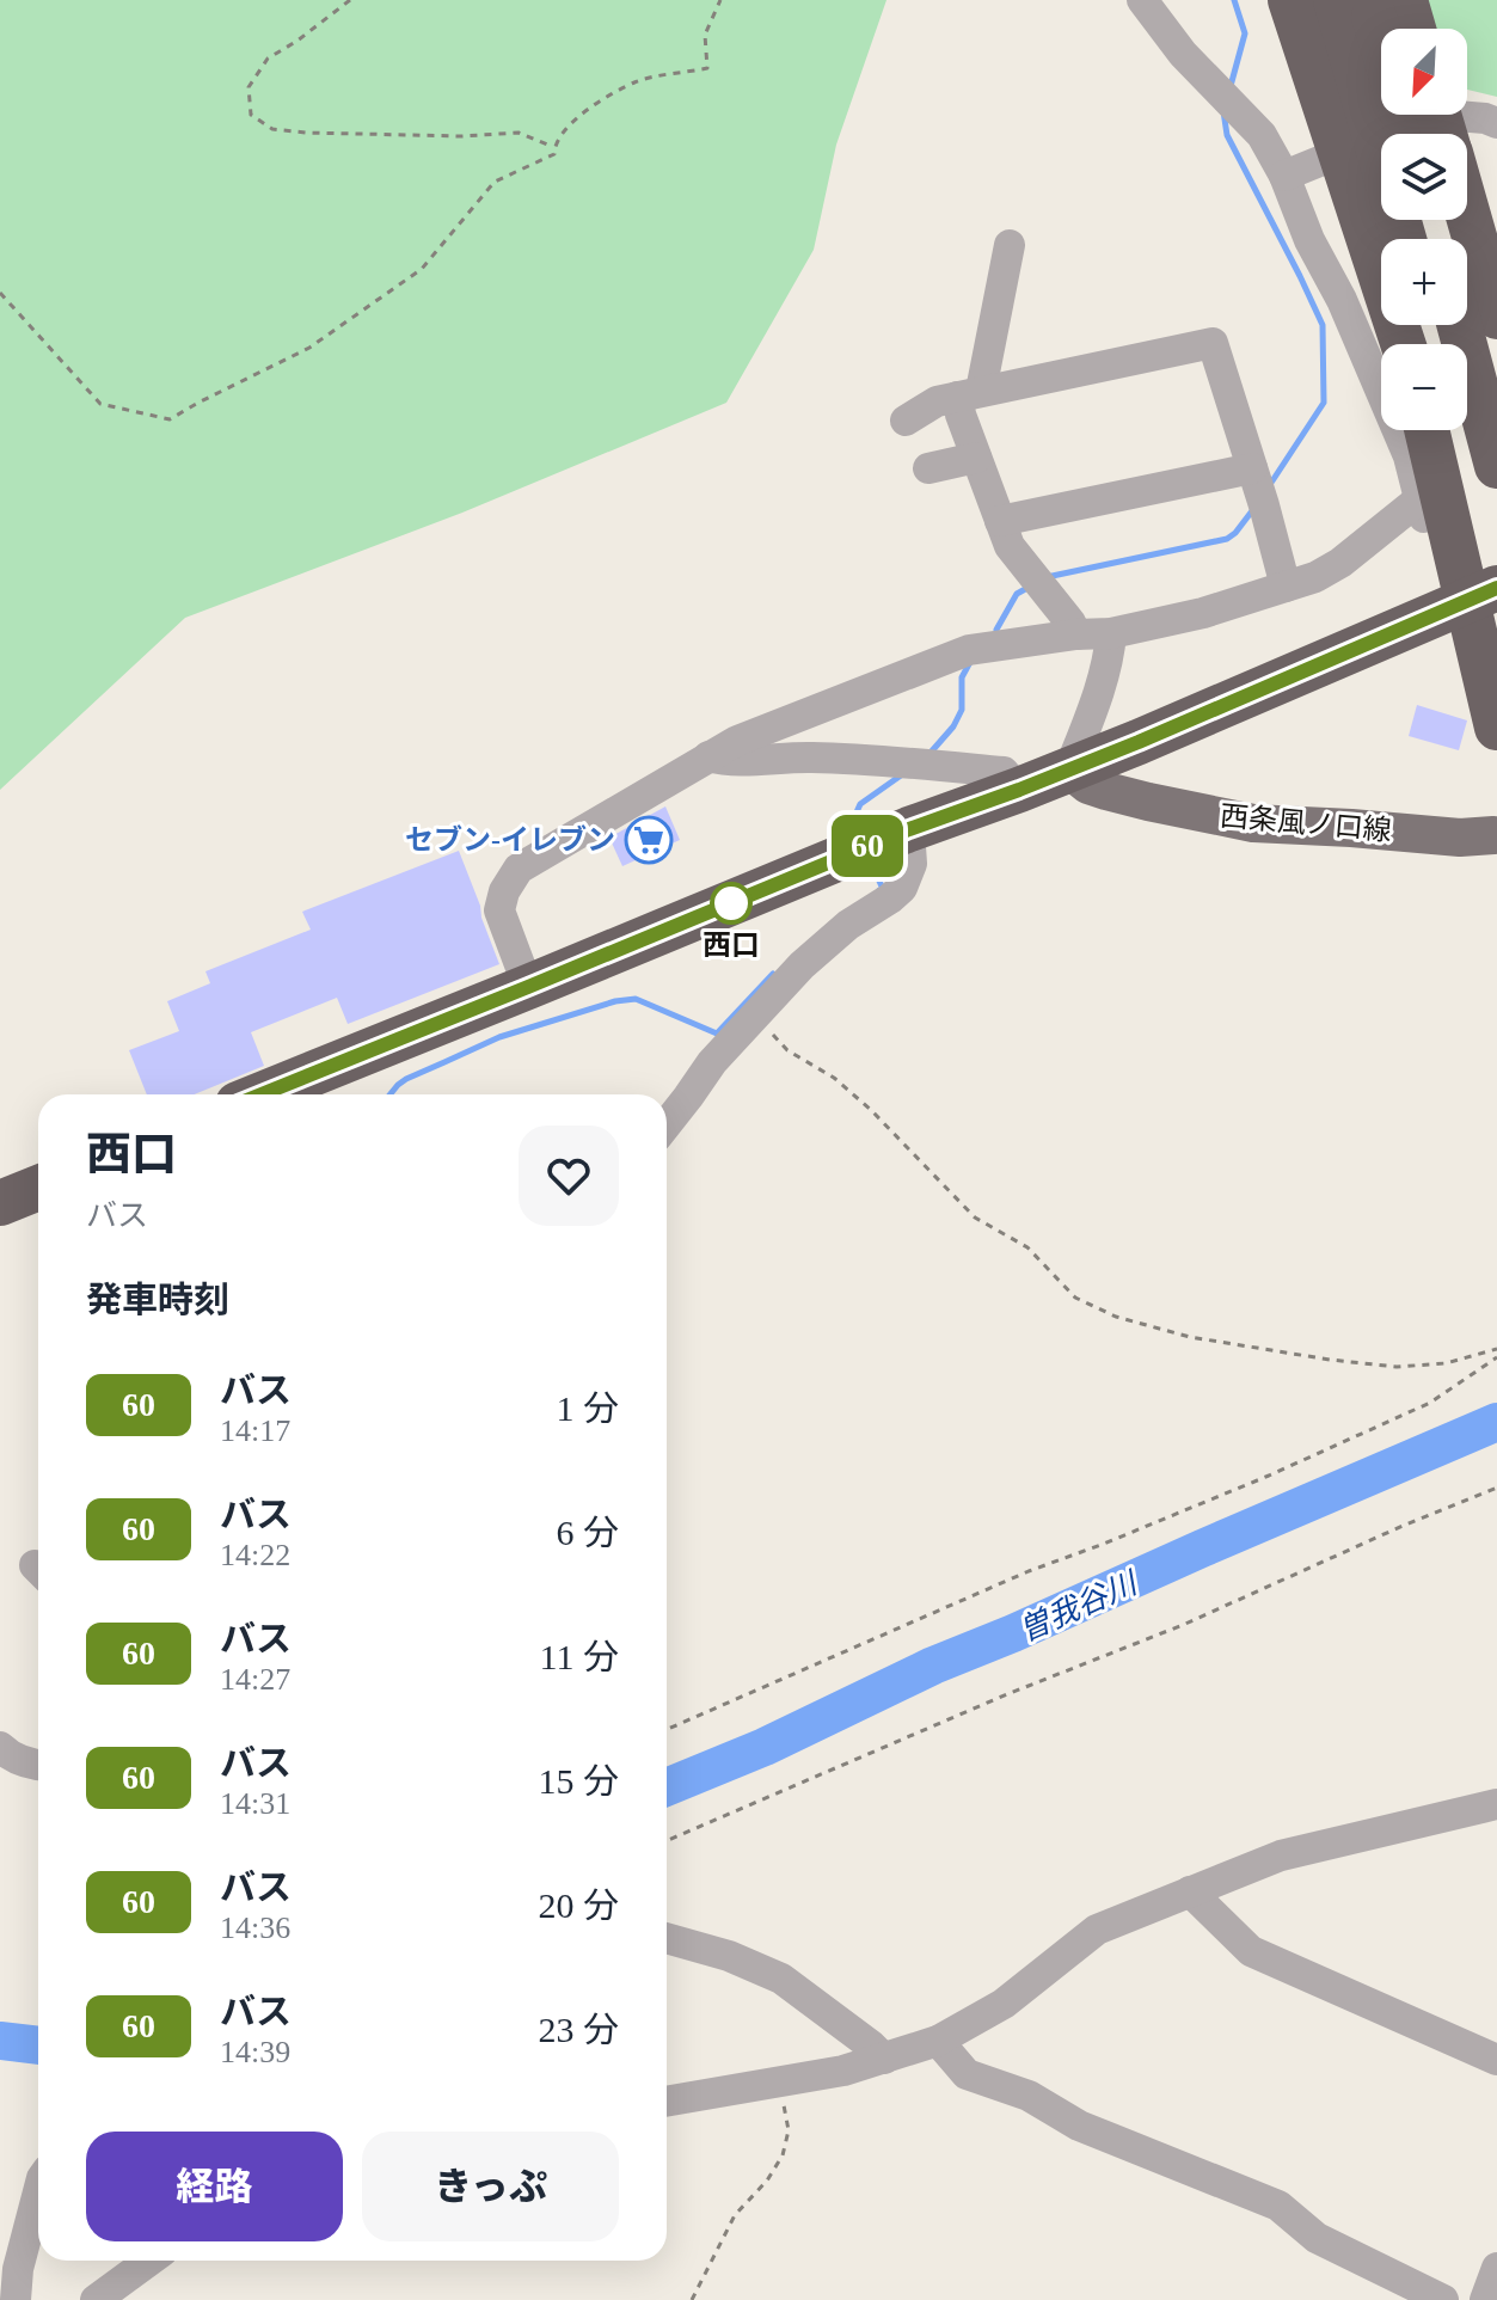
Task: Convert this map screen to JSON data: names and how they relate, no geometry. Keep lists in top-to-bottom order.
{
  "streets": {
    "main road": ["西条風ノ口線"]
  },
  "water": ["曽我谷川"],
  "places": {
    "supermarket": ["セブン-イレブン"],
    "other": ["西口"]
  },
  "lines": ["bus line 60"],
  "north": "bottom left",
  "page": {
    "on_map": "60",
    "map_buttons": ["+", "−"],
    "heading": [
      ["西口", "バス"],
      "発車時刻"
    ],
    "list": [
      {
        "mark": "60",
        "name": "バス",
        "note": "14:17",
        "value": "1 分"
      },
      {
        "mark": "60",
        "name": "バス",
        "note": "14:22",
        "value": "6 分"
      },
      {
        "mark": "60",
        "name": "バス",
        "note": "14:27",
        "value": "11 分"
      },
      {
        "mark": "60",
        "name": "バス",
        "note": "14:31",
        "value": "15 分"
      },
      {
        "mark": "60",
        "name": "バス",
        "note": "14:36",
        "value": "20 分"
      },
      {
        "mark": "60",
        "name": "バス",
        "note": "14:39",
        "value": "23 分"
      }
    ],
    "buttons": ["経路", "きっぷ"]
  }
}
